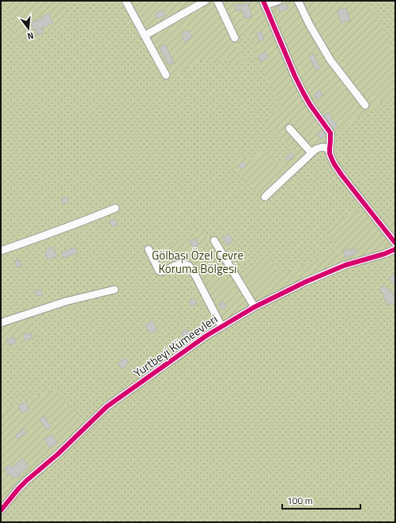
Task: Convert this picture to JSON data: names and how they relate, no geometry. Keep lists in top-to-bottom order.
{
  "streets": {
    "street": ["Yurtbeyi Kümeevleri"]
  },
  "parks": ["Gölbaşı Özel Çevre Koruma Bölgesi"],
  "scale_bar": "100 m",
  "north": "bottom"
}
